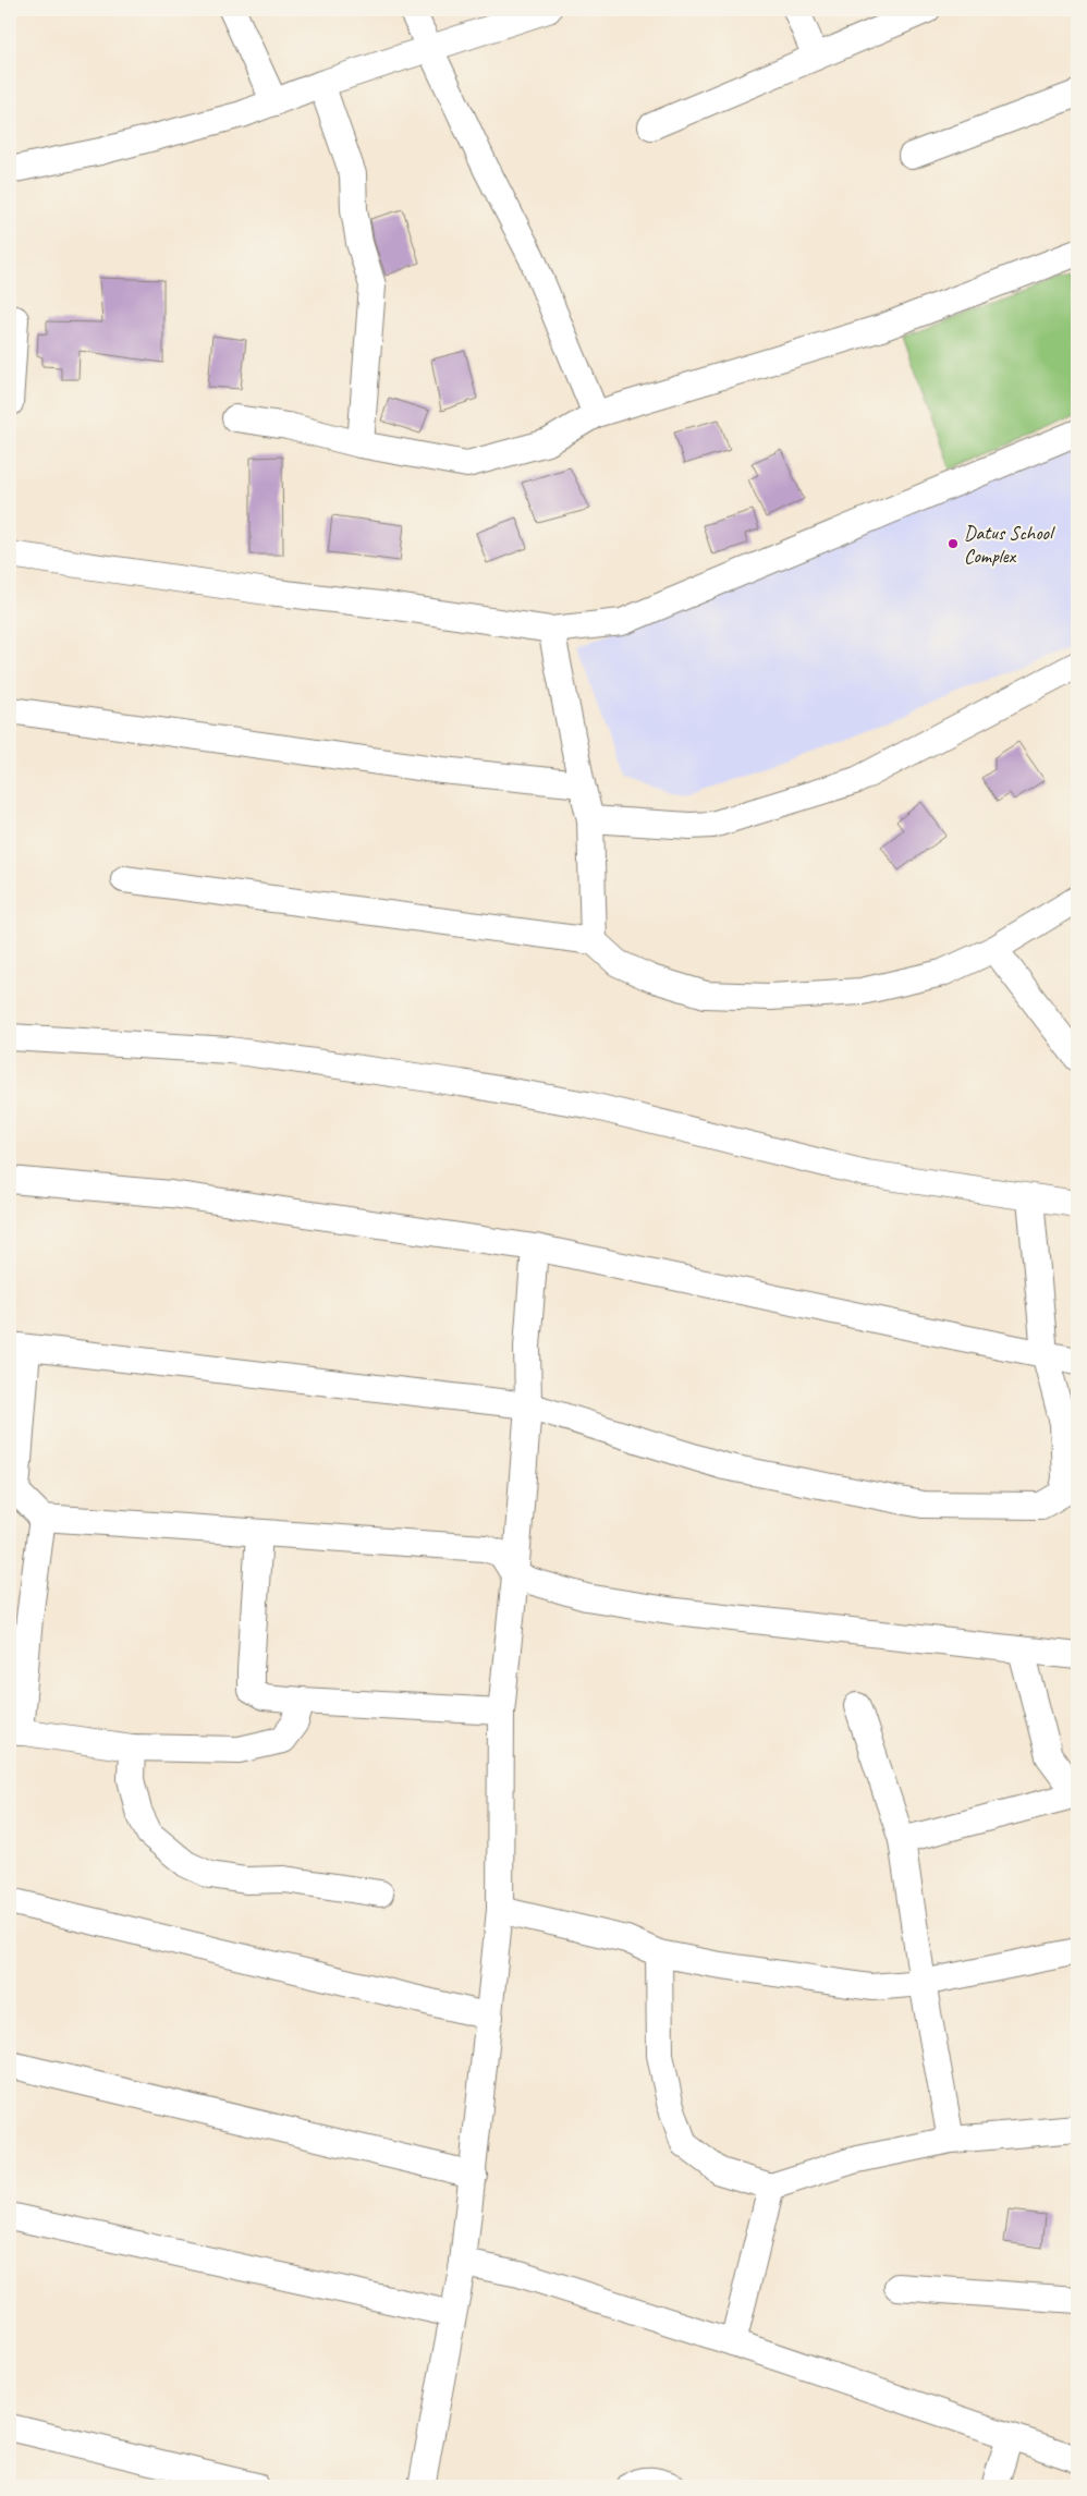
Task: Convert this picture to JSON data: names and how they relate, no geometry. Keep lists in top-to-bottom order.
{
  "places": ["Datus School Complex"]
}
